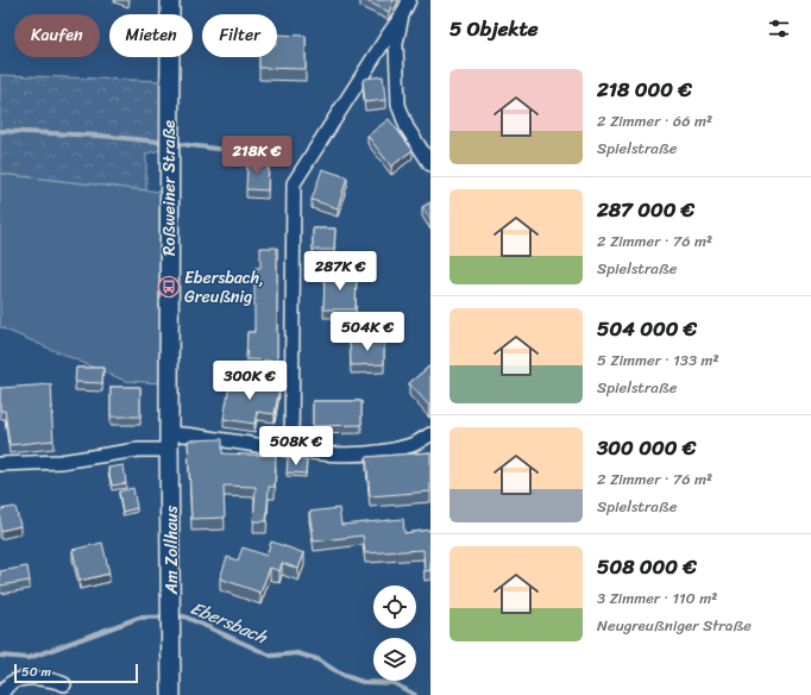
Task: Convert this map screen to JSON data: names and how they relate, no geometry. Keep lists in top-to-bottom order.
{
  "streets": {
    "main road": ["Roßweiner Straße", "Am Zollhaus"]
  },
  "crossings": [
    ["Roßweiner Straße", "Am Zollhaus"]
  ],
  "water": ["Ebersbach"],
  "places": {
    "bus stop": ["Ebersbach, Greußnig"]
  },
  "scale_bar": "50 m",
  "page": {
    "heading": "5 Objekte",
    "chip": ["Kaufen", "Mieten", "Filter"],
    "list": [
      {
        "name": "218 000 €",
        "note": "2 Zimmer · 66 m² · Spielstraße"
      },
      {
        "name": "287 000 €",
        "note": "2 Zimmer · 76 m² · Spielstraße"
      },
      {
        "name": "504 000 €",
        "note": "5 Zimmer · 133 m² · Spielstraße"
      },
      {
        "name": "300 000 €",
        "note": "2 Zimmer · 76 m² · Spielstraße"
      },
      {
        "name": "508 000 €",
        "note": "3 Zimmer · 110 m² · Neugreußniger Straße"
      }
    ],
    "price": [
      "218K €",
      "287K €",
      "504K €",
      "300K €",
      "508K €"
    ],
    "scale": "50 m"
  }
}
